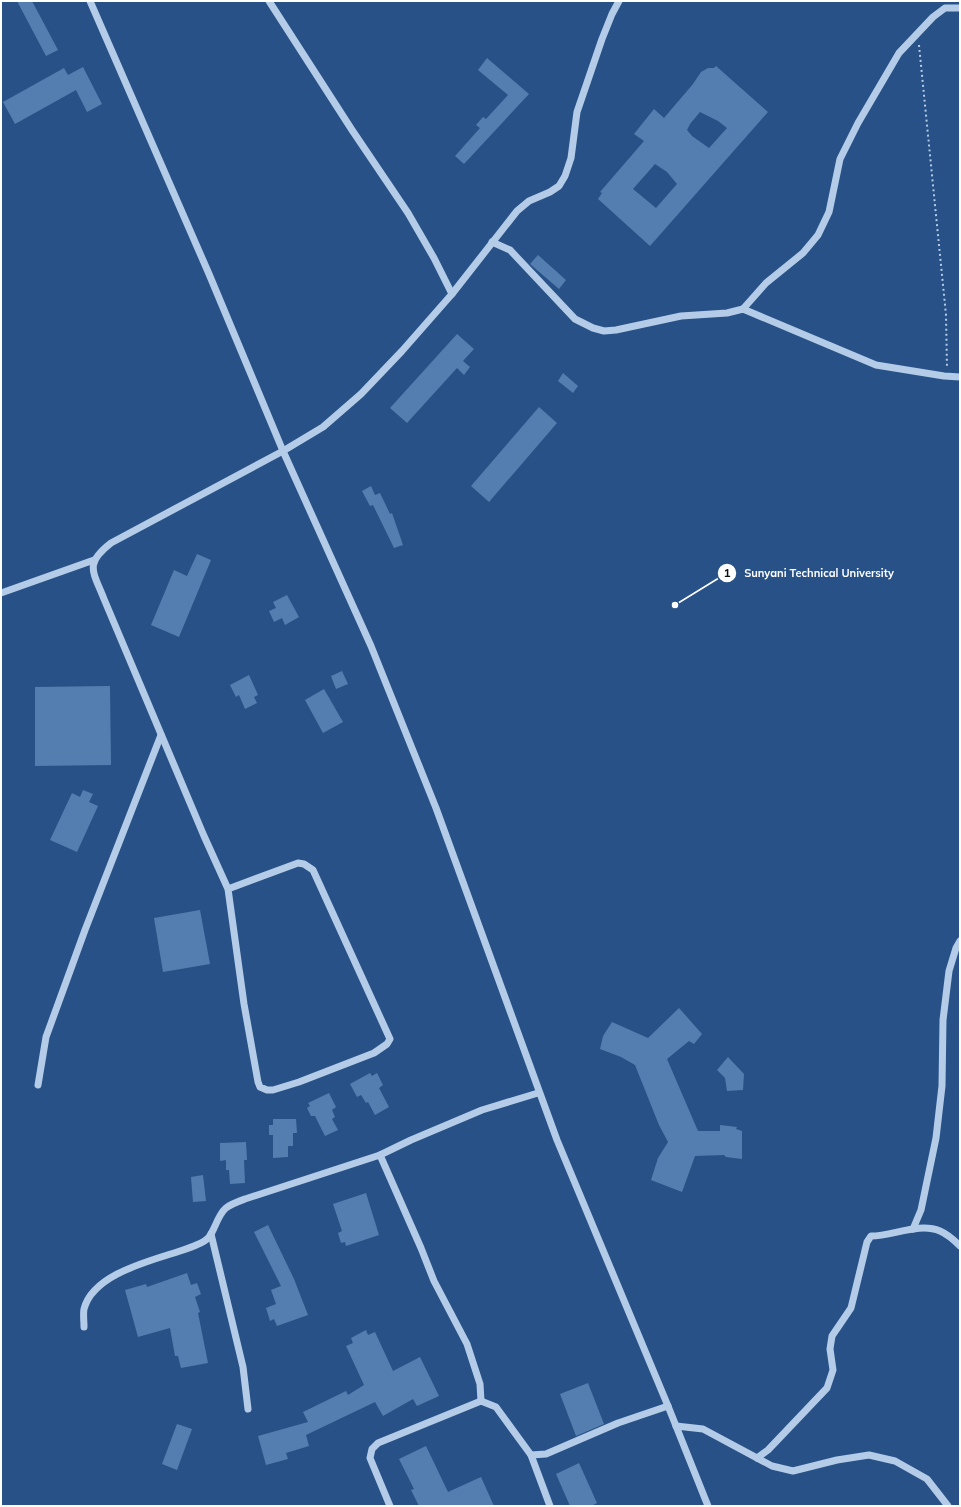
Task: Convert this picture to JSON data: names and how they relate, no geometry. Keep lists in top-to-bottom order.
{
  "places": ["Sunyani Technical University"]
}
